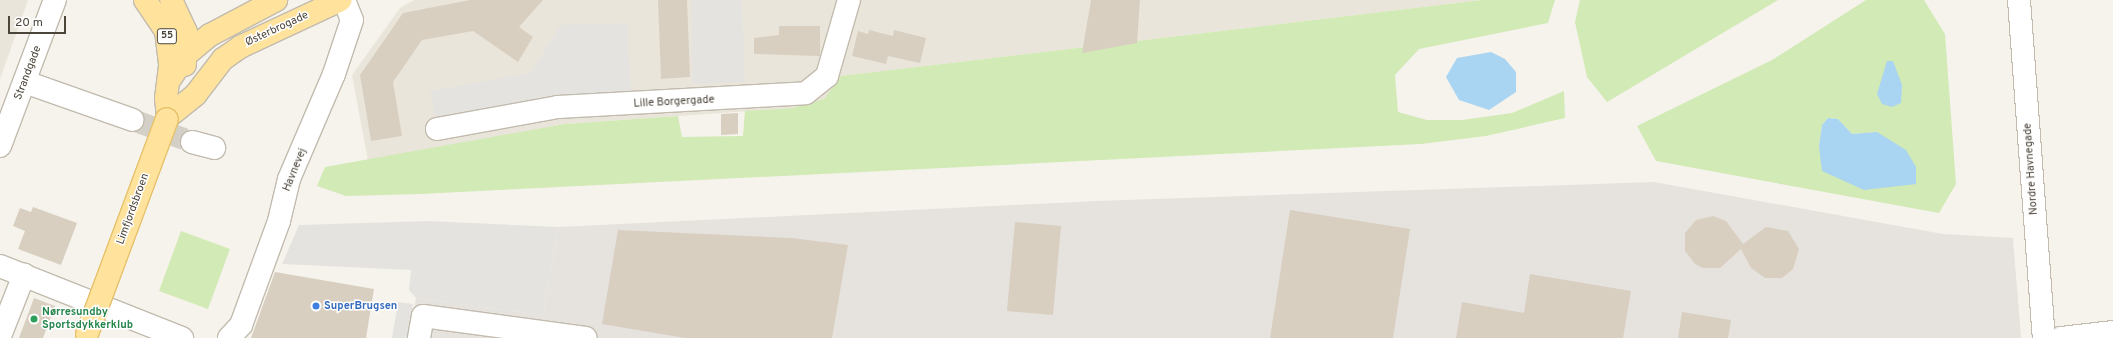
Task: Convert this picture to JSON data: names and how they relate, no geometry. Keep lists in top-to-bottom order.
{
  "streets": {
    "main road": ["Østerbrogade", "55", "Limfjordsbroen"],
    "street": [
      "Strandgade",
      "Lille Borgergade",
      "Nordre Havnegade",
      "Havnevej"
    ]
  },
  "crossings": [
    ["Østerbrogade", "55"],
    ["Østerbrogade", "Havnevej"],
    ["Østerbrogade", "Limfjordsbroen"],
    ["55", "Limfjordsbroen"]
  ],
  "places": ["SuperBrugsen", "Nørresundby Sportsdykkerklub"],
  "scale_bar": "20 m"
}
